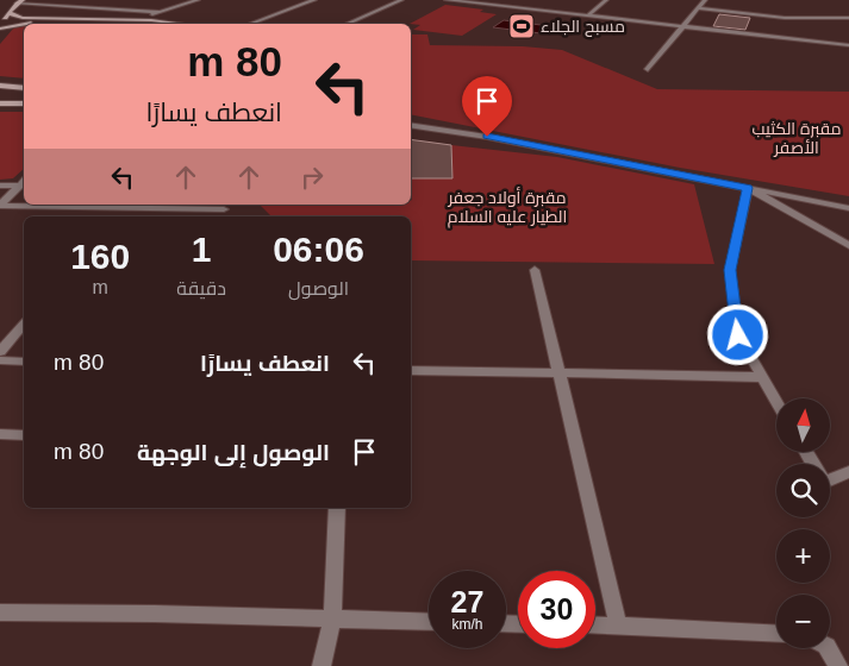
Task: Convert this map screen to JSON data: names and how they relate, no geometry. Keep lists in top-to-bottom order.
{
  "parks": ["مقبرة الكثيب الأصفر", "مقبرة أولاد جعفر الطيار عليه السلام"],
  "places": {
    "sports": ["مسبح الجلاء"]
  },
  "north": "top",
  "page": {
    "turn": ["80 m", "انعطف يسارًا"],
    "eta": [
      "06:06",
      "الوصول",
      "1",
      "دقيقة",
      "160",
      "m"
    ],
    "list": [
      {
        "name": "انعطف يسارًا",
        "value": "80 m"
      },
      {
        "name": "الوصول إلى الوجهة",
        "value": "80 m"
      }
    ],
    "map_buttons": ["+", "−"],
    "speed": "27 km/h",
    "limit": "30"
  }
}
